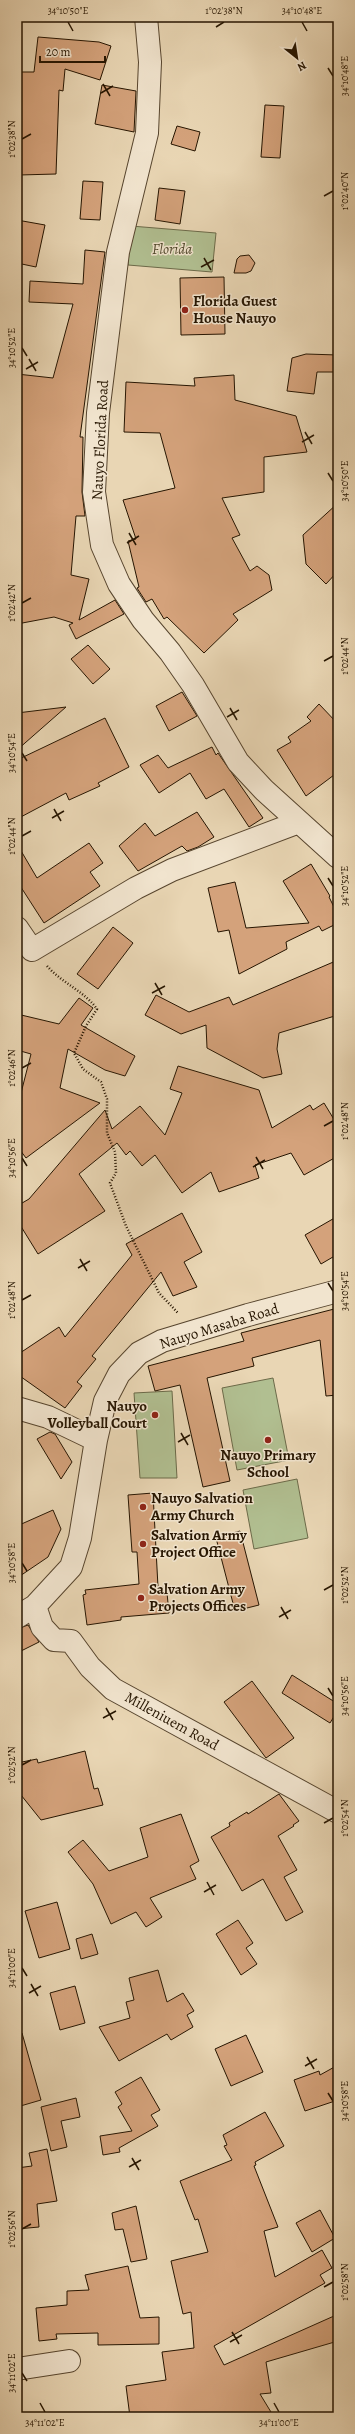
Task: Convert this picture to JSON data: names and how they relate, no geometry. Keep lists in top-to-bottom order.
{
  "streets": {
    "street": ["Nauyo Florida Road", "Nauyo Masaba Road", "Milleniuem Road"]
  },
  "crossings": [
    ["Nauyo Masaba Road", "Milleniuem Road"]
  ],
  "parks": ["Florida"],
  "places": [
    "Florida Guest House Nauyo",
    "Nauyo Volleyball Court",
    "Nauyo Primary School",
    "Nauyo Salvation Army Church",
    "Salvation Army Project Office",
    "Salvation Army Projects Offices"
  ],
  "scale_bar": "20 m",
  "north": "bottom right",
  "coordinates": [
    "34°10'50\"E",
    "1°02'38\"N",
    "34°10'48\"E",
    "1°02'40\"N",
    "34°10'52\"E",
    "1°02'42\"N",
    "1°02'44\"N",
    "34°10'54\"E",
    "1°02'46\"N",
    "1°02'48\"N",
    "34°10'56\"E",
    "34°10'58\"E",
    "1°02'52\"N",
    "1°02'54\"N",
    "34°11'00\"E",
    "1°02'56\"N",
    "1°02'58\"N",
    "34°11'02\"E"
  ]
}
